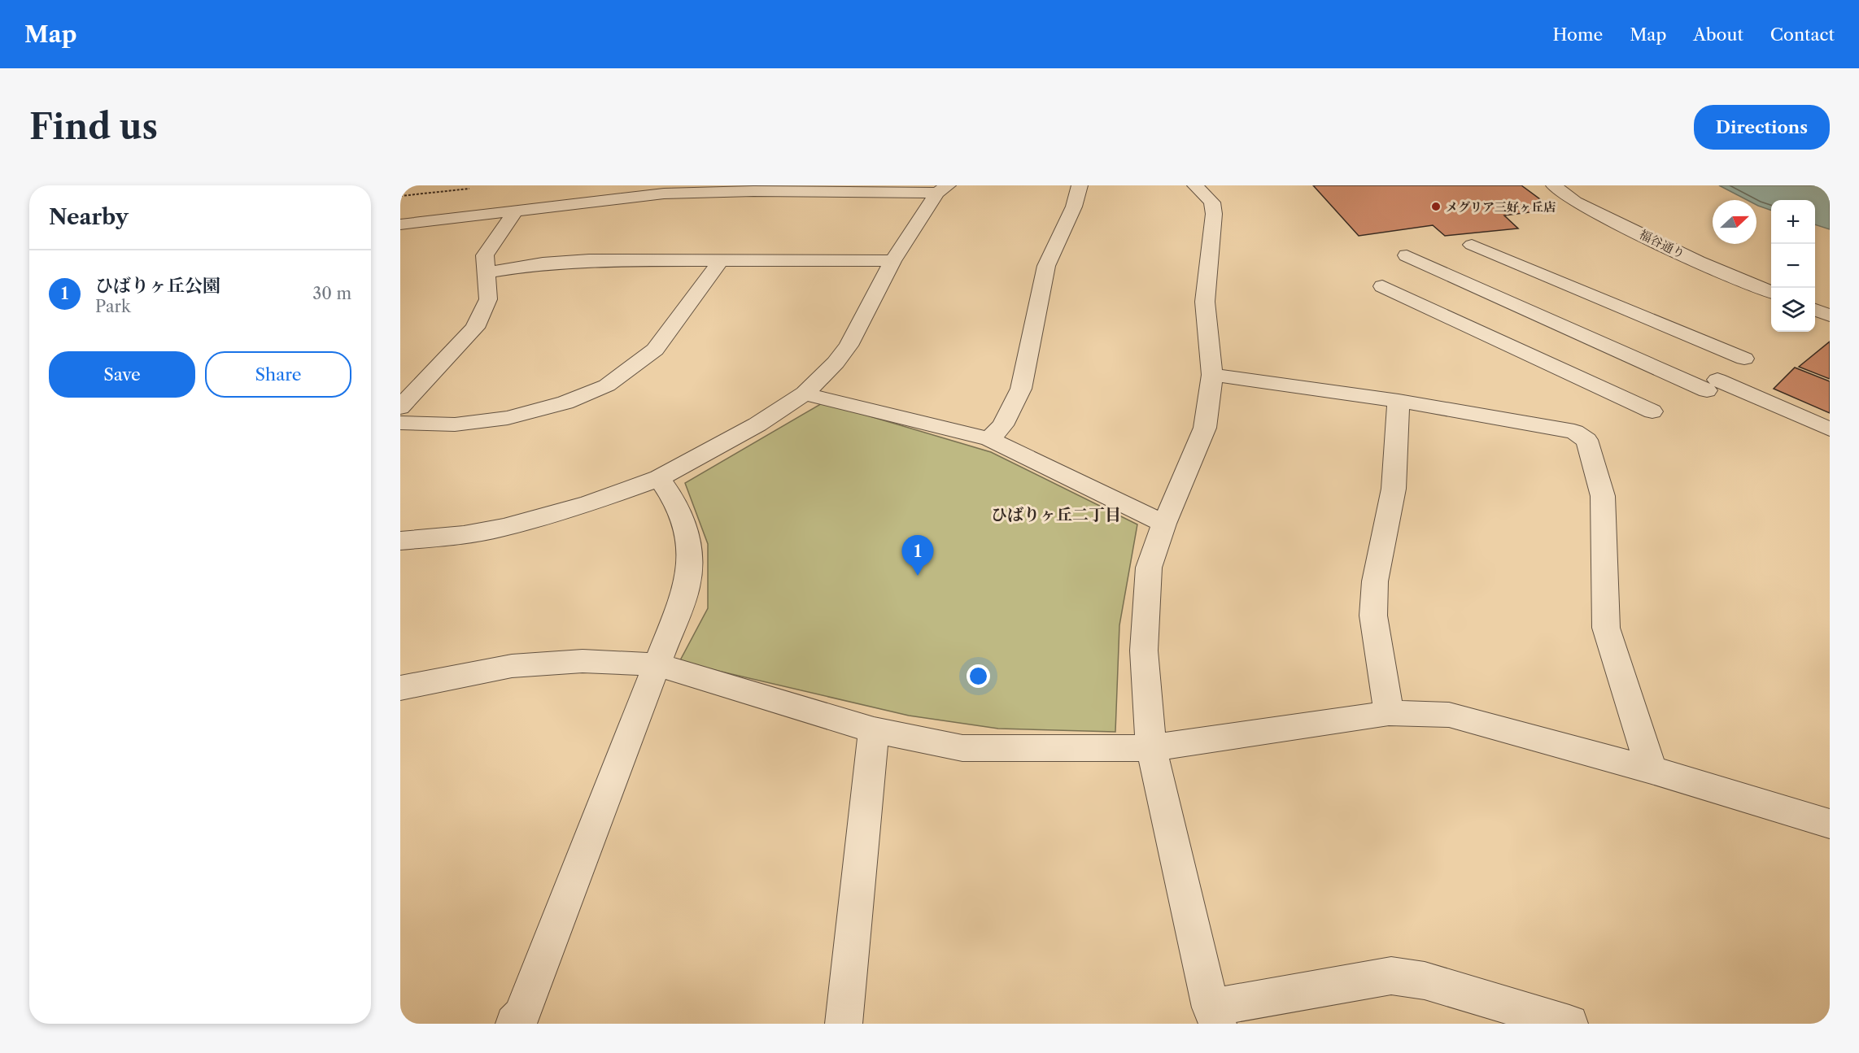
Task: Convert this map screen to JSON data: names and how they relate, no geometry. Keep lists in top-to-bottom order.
{
  "streets": {
    "street": ["福谷通り"]
  },
  "districts": ["ひばりヶ丘二丁目"],
  "places": ["メグリア三好ヶ丘店"],
  "north": "right",
  "page": {
    "header": "Map",
    "nav": [
      "Home",
      "Map",
      "About",
      "Contact"
    ],
    "buttons": [
      "Directions",
      ["Save", "Share"]
    ],
    "title": "Find us",
    "heading": "Nearby",
    "map_buttons": ["+", "−"],
    "list": [
      {
        "mark": "1",
        "name": "ひばりヶ丘公園",
        "note": "Park",
        "value": "30 m"
      }
    ],
    "pins": "1"
  }
}
